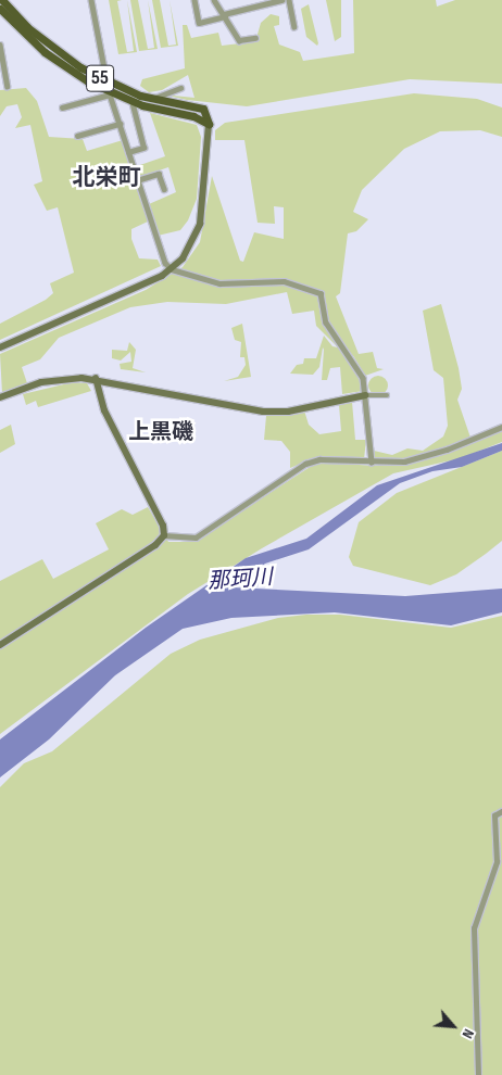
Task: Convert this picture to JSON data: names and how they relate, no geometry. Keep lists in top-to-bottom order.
{
  "streets": {
    "main road": ["55"]
  },
  "districts": ["北栄町", "上黒磯"],
  "water": ["那珂川"],
  "north": "bottom right"
}
